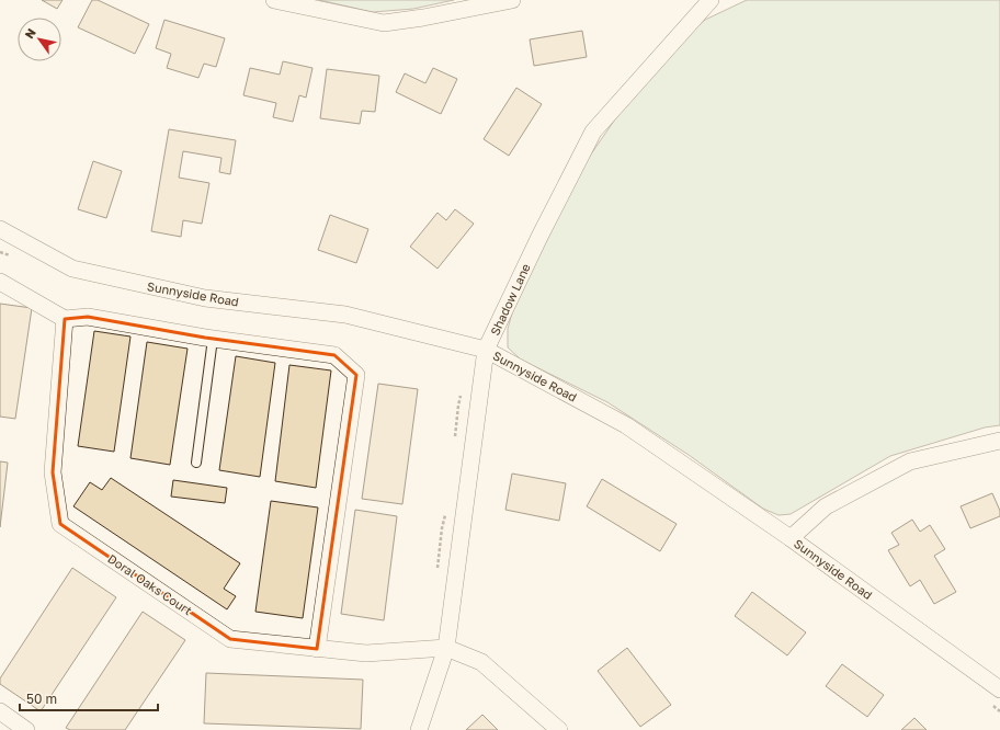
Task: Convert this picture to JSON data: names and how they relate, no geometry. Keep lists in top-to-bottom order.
{
  "streets": {
    "street": ["Sunnyside Road", "Shadow Lane", "Doral Oaks Court"]
  },
  "crossings": [
    ["Sunnyside Road", "Shadow Lane"],
    ["Shadow Lane", "Doral Oaks Court"]
  ],
  "scale_bar": "50 m",
  "north": "top left"
}
